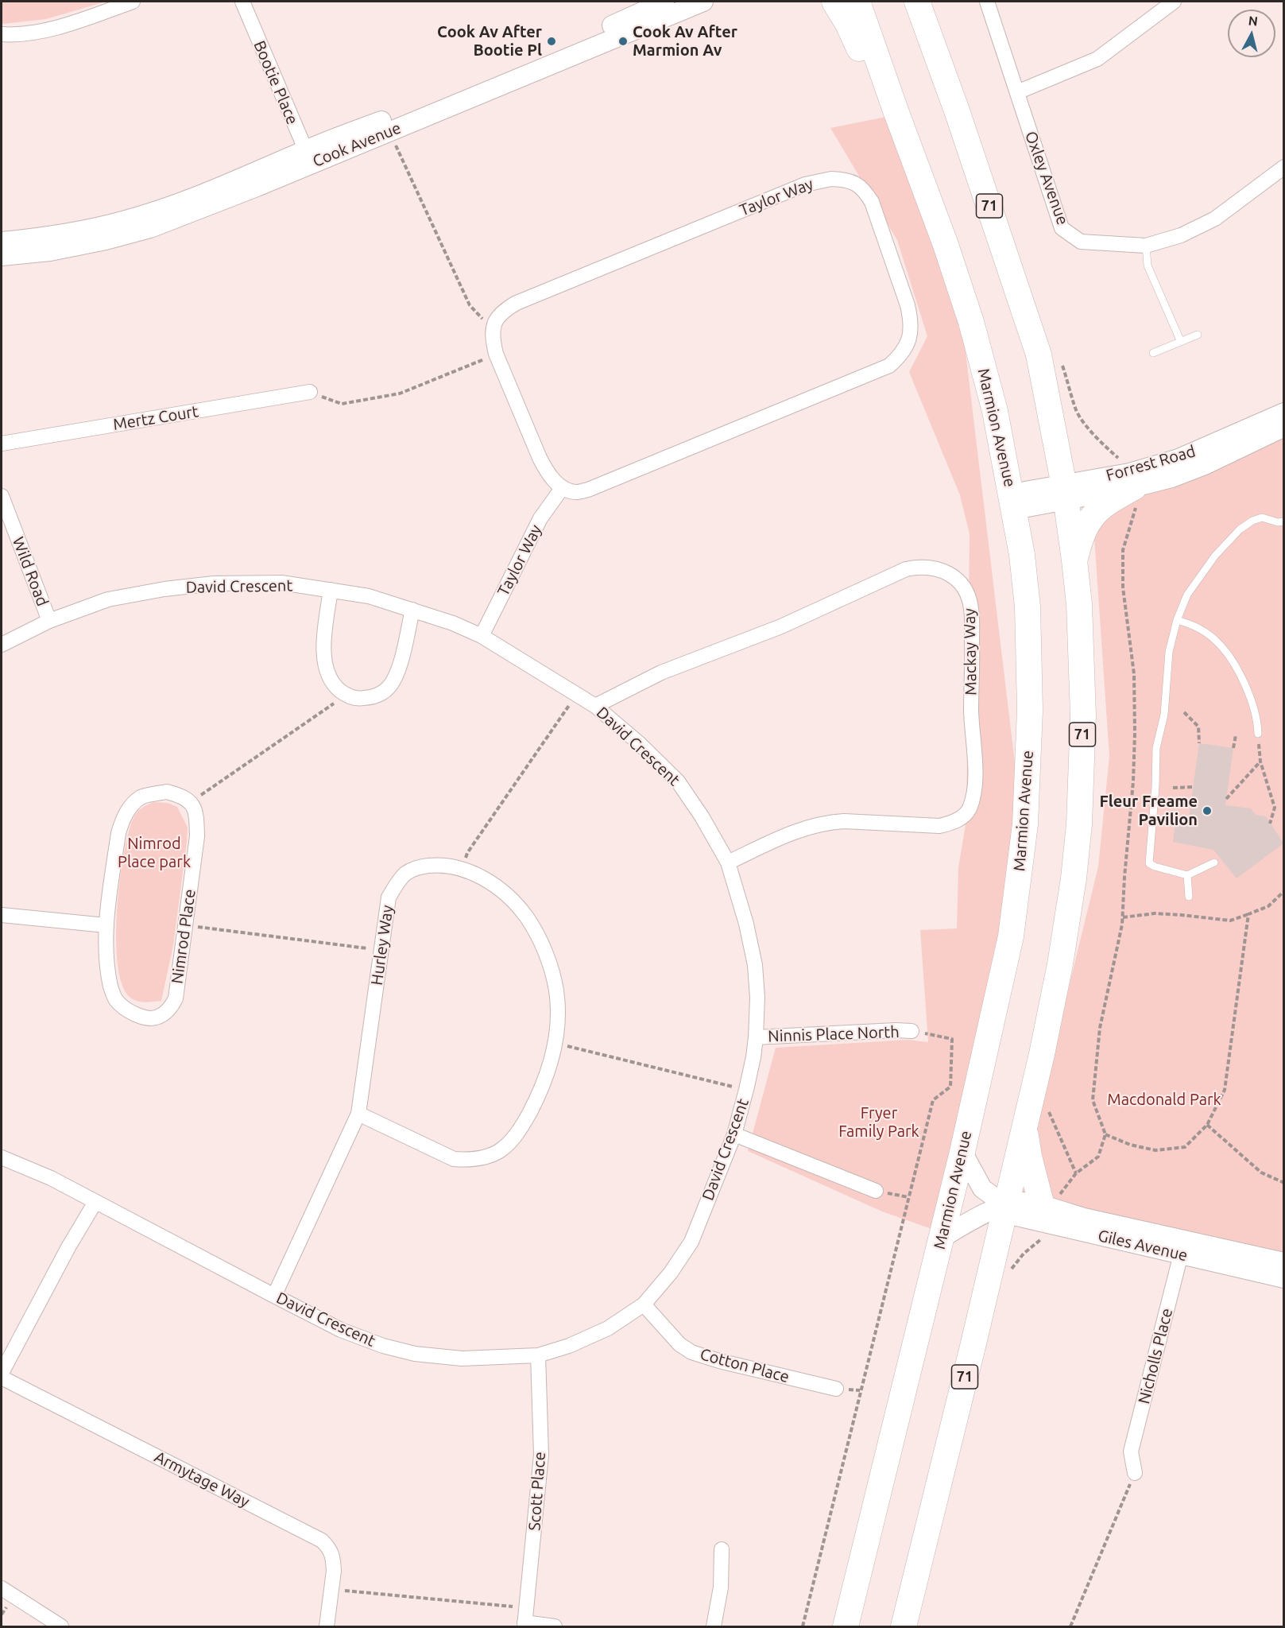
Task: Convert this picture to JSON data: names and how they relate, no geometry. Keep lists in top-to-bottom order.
{
  "streets": {
    "highway": ["71", "Marmion Avenue"],
    "street": [
      "Bootie Place",
      "Cook Avenue",
      "Oxley Avenue",
      "Taylor Way",
      "Mertz Court",
      "Forrest Road",
      "Wild Road",
      "David Crescent",
      "Mackay Way",
      "Nimrod Place",
      "Hurley Way",
      "Ninnis Place North",
      "Giles Avenue",
      "Nicholls Place",
      "Cotton Place",
      "Armytage Way",
      "Scott Place"
    ]
  },
  "crossings": [
    ["Bootie Place", "Cook Avenue"],
    ["Taylor Way", "David Crescent"],
    ["71", "Forrest Road"],
    ["71", "Giles Avenue"],
    ["Marmion Avenue", "Forrest Road"],
    ["Marmion Avenue", "Giles Avenue"],
    ["Wild Road", "David Crescent"],
    ["David Crescent", "Mackay Way"],
    ["David Crescent", "Hurley Way"],
    ["David Crescent", "Ninnis Place North"],
    ["David Crescent", "Cotton Place"],
    ["David Crescent", "Scott Place"],
    ["Giles Avenue", "Nicholls Place"]
  ],
  "parks": ["Nimrod Place park", "Macdonald Park", "Fryer Family Park"],
  "places": ["Cook Av After Bootie Pl", "Cook Av After Marmion Av", "Fleur Freame Pavilion"],
  "north": "top"
}
